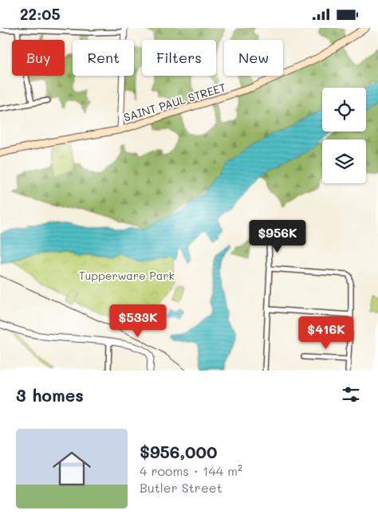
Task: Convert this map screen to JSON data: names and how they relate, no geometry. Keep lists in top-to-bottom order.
{
  "streets": {
    "main road": ["SAINT PAUL STREET"]
  },
  "parks": ["Tupperware Park"],
  "page": {
    "status": "22:05",
    "chip": [
      "Buy",
      "Rent",
      "Filters",
      "New"
    ],
    "price": ["$956K", "$533K", "$416K"],
    "heading": "3 homes",
    "list": [
      {
        "name": "$956,000",
        "note": "4 rooms · 144 m² · Butler Street"
      }
    ]
  }
}
